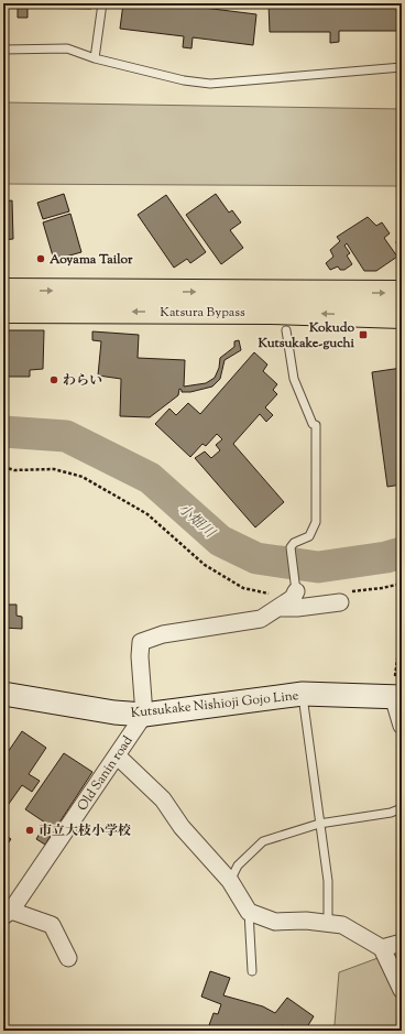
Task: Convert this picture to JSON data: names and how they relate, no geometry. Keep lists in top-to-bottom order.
{
  "streets": {
    "highway": ["Katsura Bypass"],
    "main road": ["Kutsukake Nishioji Gojo Line"],
    "street": ["Old Sanin road"]
  },
  "crossings": [
    ["Kutsukake Nishioji Gojo Line", "Old Sanin road"]
  ],
  "water": ["小畑川"],
  "places": {
    "other": ["Aoyama Tailor", "わらい", "市立大枝小学校"],
    "transit": ["Kokudo Kutsukake-guchi"]
  }
}
